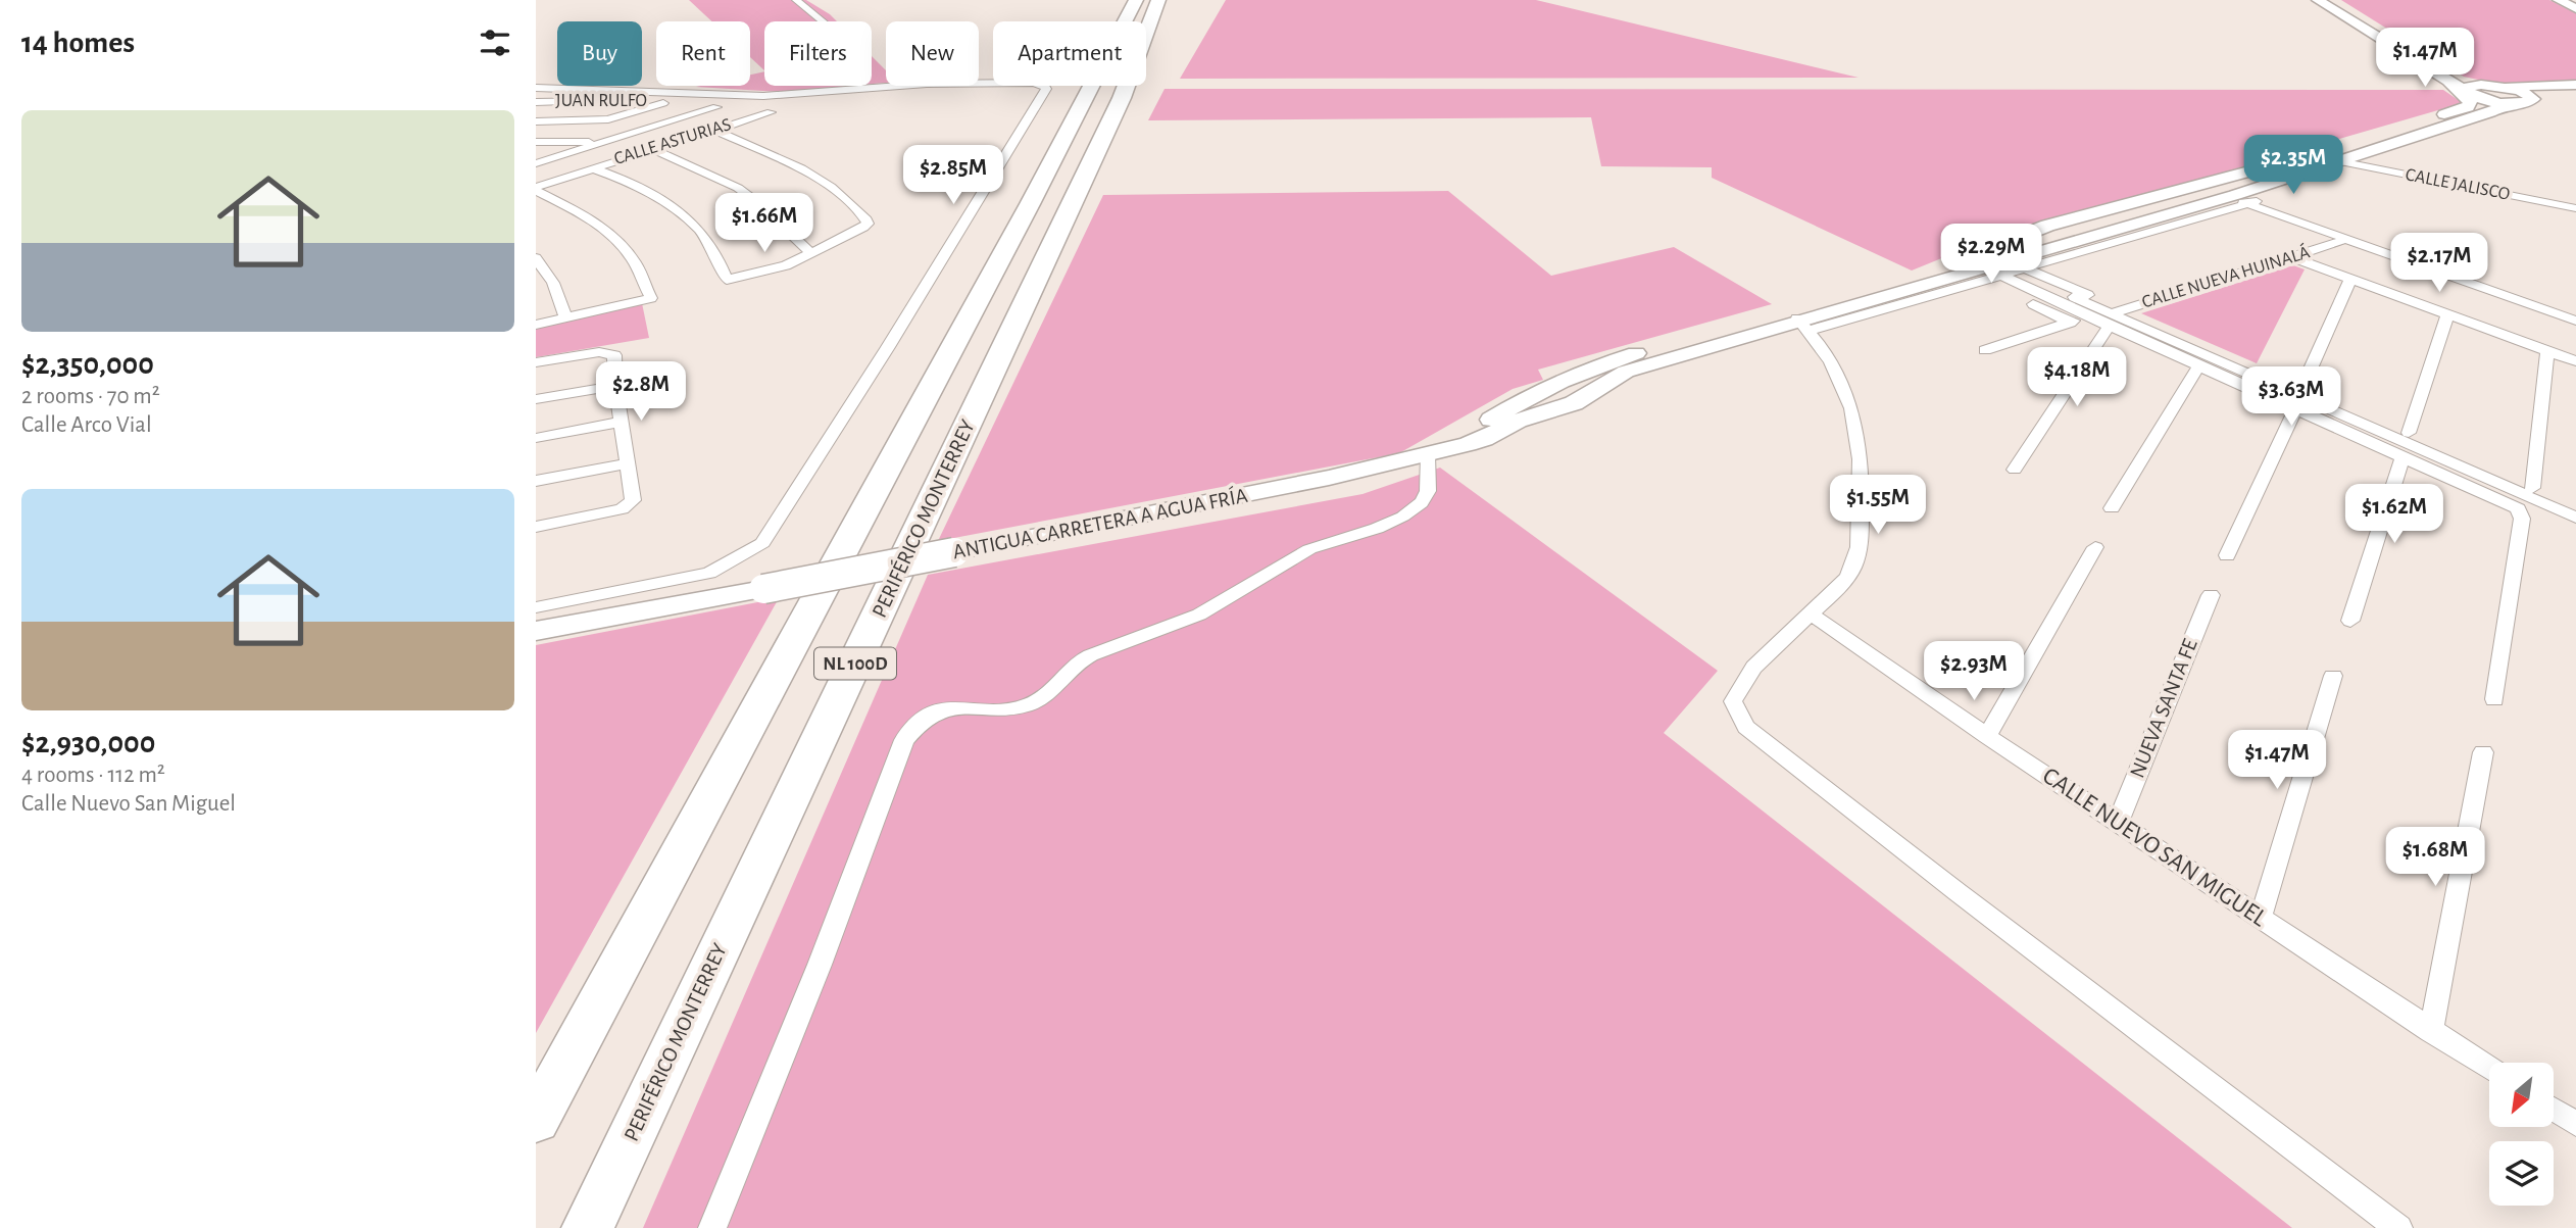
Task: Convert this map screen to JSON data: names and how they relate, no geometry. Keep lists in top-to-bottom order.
{
  "streets": {
    "highway": ["PERIFÉRICO MONTERREY", "NL 100D"],
    "street": [
      "JUAN RULFO",
      "CALLE ASTURIAS",
      "CALLE JALISCO",
      "CALLE NUEVA HUINALÁ",
      "ANTIGUA CARRETERA A AGUA FRÍA",
      "NUEVA SANTA FE",
      "CALLE NUEVO SAN MIGUEL"
    ]
  },
  "crossings": [
    ["NUEVA SANTA FE", "CALLE NUEVO SAN MIGUEL"]
  ],
  "north": "bottom left",
  "page": {
    "heading": "14 homes",
    "chip": [
      "Buy",
      "Rent",
      "Filters",
      "New",
      "Apartment"
    ],
    "price": [
      "$1.47M",
      "$2.35M",
      "$2.85M",
      "$1.66M",
      "$2.29M",
      "$2.17M",
      "$4.18M",
      "$2.8M",
      "$3.63M",
      "$1.55M",
      "$1.62M",
      "$2.93M",
      "$1.47M",
      "$1.68M"
    ],
    "list": [
      {
        "name": "$2,350,000",
        "note": "2 rooms · 70 m² · Calle Arco Vial"
      },
      {
        "name": "$2,930,000",
        "note": "4 rooms · 112 m² · Calle Nuevo San Miguel"
      }
    ]
  }
}
